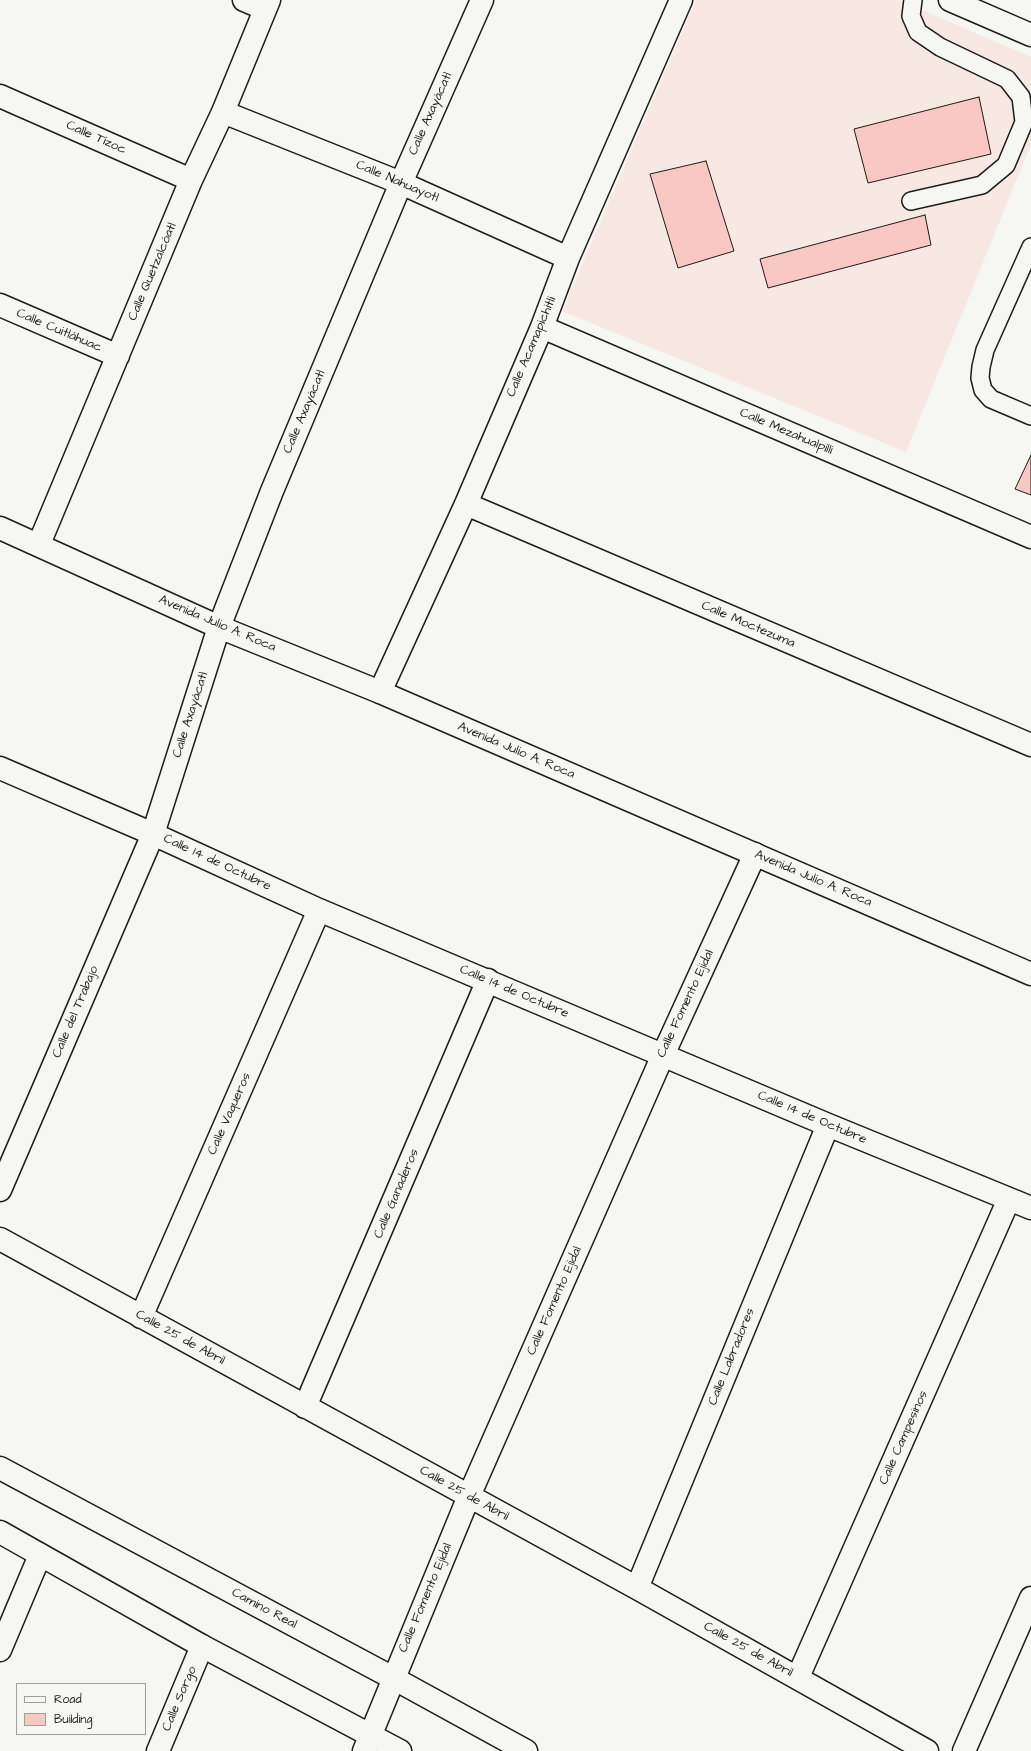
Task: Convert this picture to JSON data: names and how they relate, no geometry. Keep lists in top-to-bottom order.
{
  "streets": {
    "street": [
      "Calle Axayácatl",
      "Calle Tízoc",
      "Calle Nahuayotl",
      "Calle Quetzalcóatl",
      "Calle Cuitláhuac",
      "Calle Acamapichitli",
      "Calle Mezahualpilli",
      "Avenida Julio A. Roca",
      "Calle Moctezuma",
      "Calle 14 de Octubre",
      "Calle Fomento Ejidal",
      "Calle del Trabajo",
      "Calle Vaqueros",
      "Calle Ganaderos",
      "Calle 25 de Abril",
      "Calle Labradores",
      "Calle Campesinos",
      "Camino Real",
      "Calle Sorgo"
    ]
  },
  "crossings": [
    ["Calle Axayácatl", "Calle Nahuayotl"],
    ["Calle Axayácatl", "Avenida Julio A. Roca"],
    ["Calle Axayácatl", "Calle 14 de Octubre"],
    ["Calle Axayácatl", "Calle del Trabajo"],
    ["Calle Tízoc", "Calle Quetzalcóatl"],
    ["Calle Nahuayotl", "Calle Quetzalcóatl"],
    ["Calle Nahuayotl", "Calle Acamapichitli"],
    ["Calle Quetzalcóatl", "Calle Cuitláhuac"],
    ["Calle Quetzalcóatl", "Avenida Julio A. Roca"],
    ["Calle Acamapichitli", "Calle Mezahualpilli"],
    ["Calle Acamapichitli", "Avenida Julio A. Roca"],
    ["Calle Acamapichitli", "Calle Moctezuma"],
    ["Avenida Julio A. Roca", "Calle Fomento Ejidal"],
    ["Calle 14 de Octubre", "Calle Fomento Ejidal"],
    ["Calle 14 de Octubre", "Calle del Trabajo"],
    ["Calle 14 de Octubre", "Calle Vaqueros"],
    ["Calle 14 de Octubre", "Calle Ganaderos"],
    ["Calle 14 de Octubre", "Calle Labradores"],
    ["Calle 14 de Octubre", "Calle Campesinos"],
    ["Calle Fomento Ejidal", "Calle 25 de Abril"],
    ["Calle Fomento Ejidal", "Camino Real"],
    ["Calle Vaqueros", "Calle 25 de Abril"],
    ["Calle Ganaderos", "Calle 25 de Abril"],
    ["Calle 25 de Abril", "Calle Labradores"],
    ["Calle 25 de Abril", "Calle Campesinos"]
  ],
  "legend": ["Road", "Building"]
}
